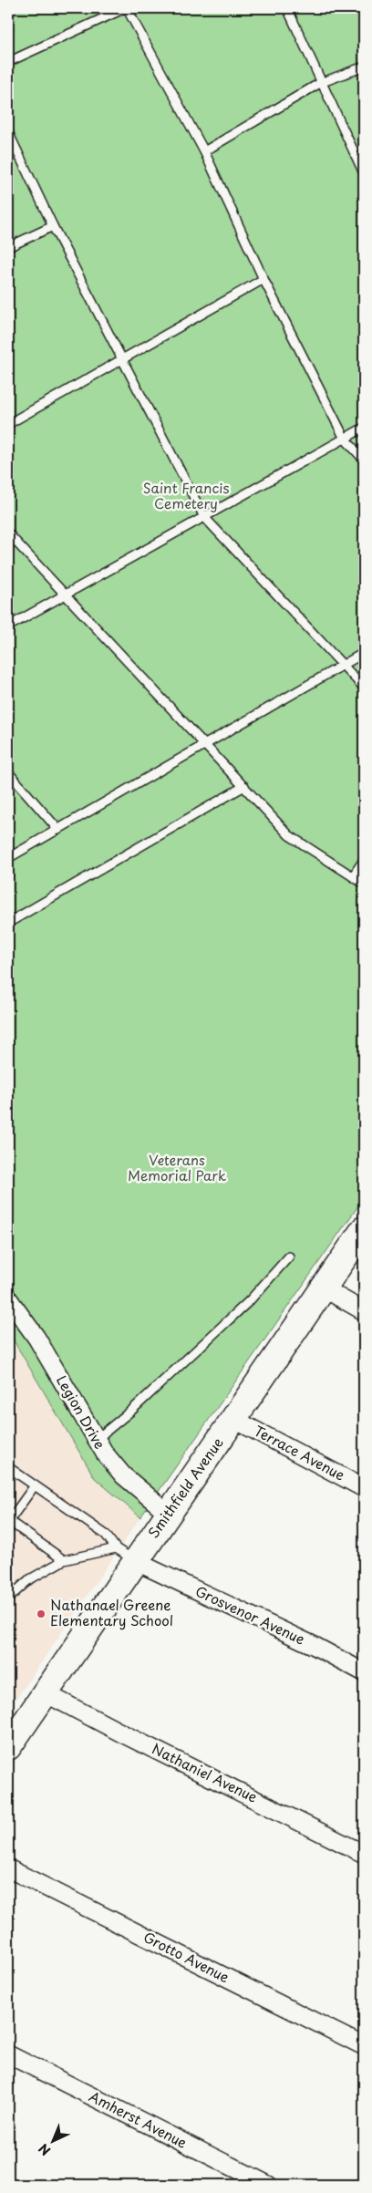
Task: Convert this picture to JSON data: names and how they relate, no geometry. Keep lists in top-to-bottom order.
{
  "streets": {
    "main road": ["Smithfield Avenue"],
    "street": [
      "Legion Drive",
      "Terrace Avenue",
      "Grosvenor Avenue",
      "Nathaniel Avenue",
      "Grotto Avenue",
      "Amherst Avenue"
    ]
  },
  "crossings": [
    ["Legion Drive", "Smithfield Avenue"],
    ["Terrace Avenue", "Smithfield Avenue"],
    ["Smithfield Avenue", "Grosvenor Avenue"],
    ["Smithfield Avenue", "Nathaniel Avenue"]
  ],
  "parks": ["Saint Francis Cemetery", "Veterans Memorial Park"],
  "places": ["Nathanael Greene Elementary School"],
  "north": "bottom left"
}
